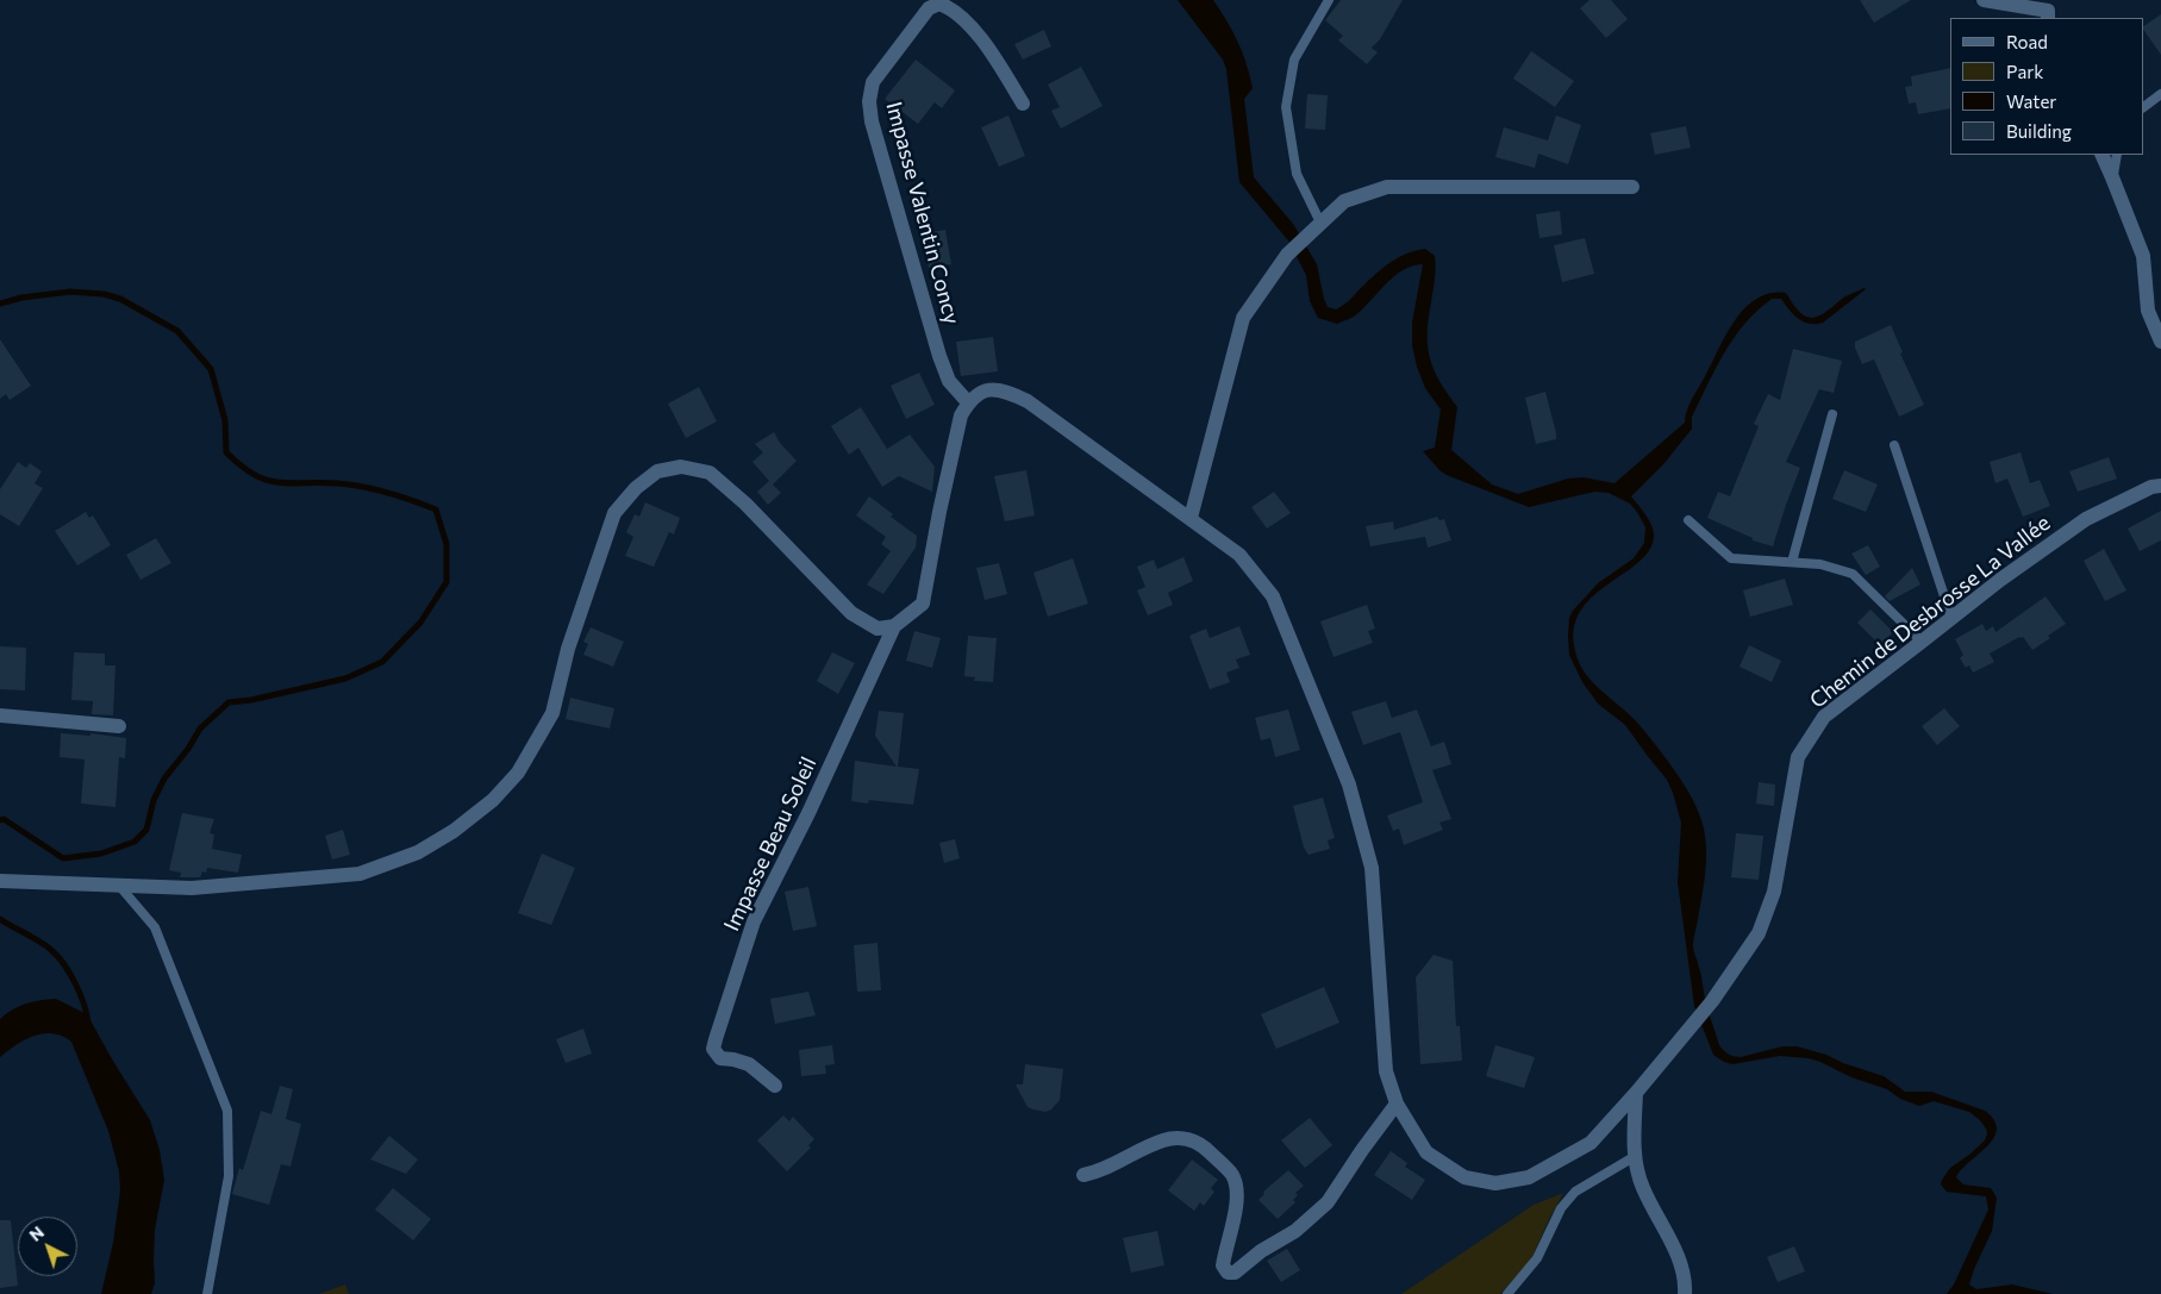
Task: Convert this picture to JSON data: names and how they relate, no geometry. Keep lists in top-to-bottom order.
{
  "streets": {
    "street": ["Impasse Valentin Concy", "Chemin de Desbrosse La Vallée", "Impasse Beau Soleil"]
  },
  "crossings": [
    ["Impasse Valentin Concy", "Chemin de Desbrosse La Vallée"]
  ],
  "legend": [
    "Road",
    "Park",
    "Water",
    "Building"
  ],
  "north": "top left"
}
